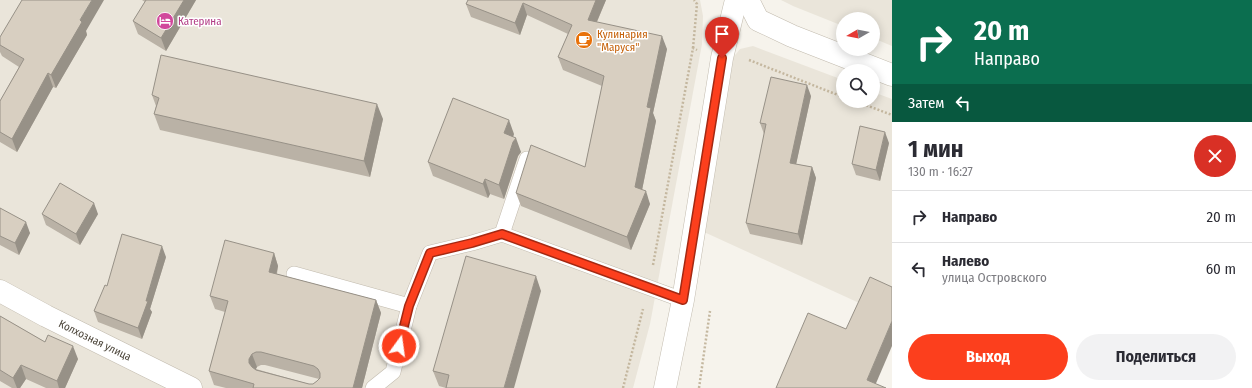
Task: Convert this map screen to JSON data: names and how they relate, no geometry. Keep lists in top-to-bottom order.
{
  "streets": {
    "street": ["Колхозная улица"]
  },
  "places": {
    "hotel": ["Катерина"],
    "cafe": ["Кулинария \"Маруся\""]
  },
  "north": "left",
  "page": {
    "turn": ["20 m", "Направо"],
    "then": "Затем",
    "heading": ["1 мин", "130 m · 16:27"],
    "list": [
      {
        "name": "Направо",
        "value": "20 m"
      },
      {
        "name": "Налево",
        "note": "улица Островского",
        "value": "60 m"
      }
    ],
    "buttons": ["Выход", "Поделиться"]
  }
}
